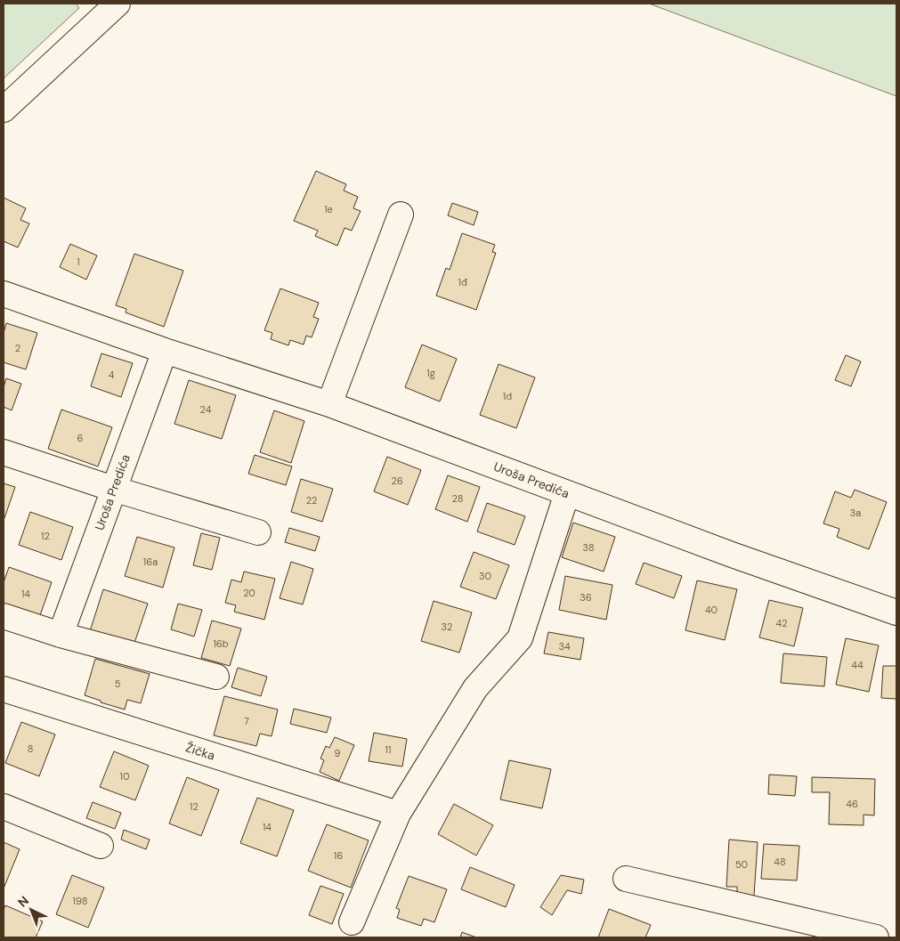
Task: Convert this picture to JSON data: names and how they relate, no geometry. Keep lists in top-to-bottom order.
{
  "streets": {
    "street": ["Uroša Predića", "Žička"]
  },
  "house_numbers": [
    "1e",
    "1",
    "1đ",
    "2",
    "1g",
    "4",
    "1d",
    "24",
    "6",
    "26",
    "28",
    "22",
    "3a",
    "12",
    "38",
    "16a",
    "30",
    "20",
    "14",
    "36",
    "40",
    "42",
    "32",
    "16b",
    "34",
    "44",
    "5",
    "7",
    "8",
    "11",
    "9",
    "10",
    "46",
    "12",
    "14",
    "16",
    "48",
    "50",
    "198"
  ],
  "north": "top left"
}
